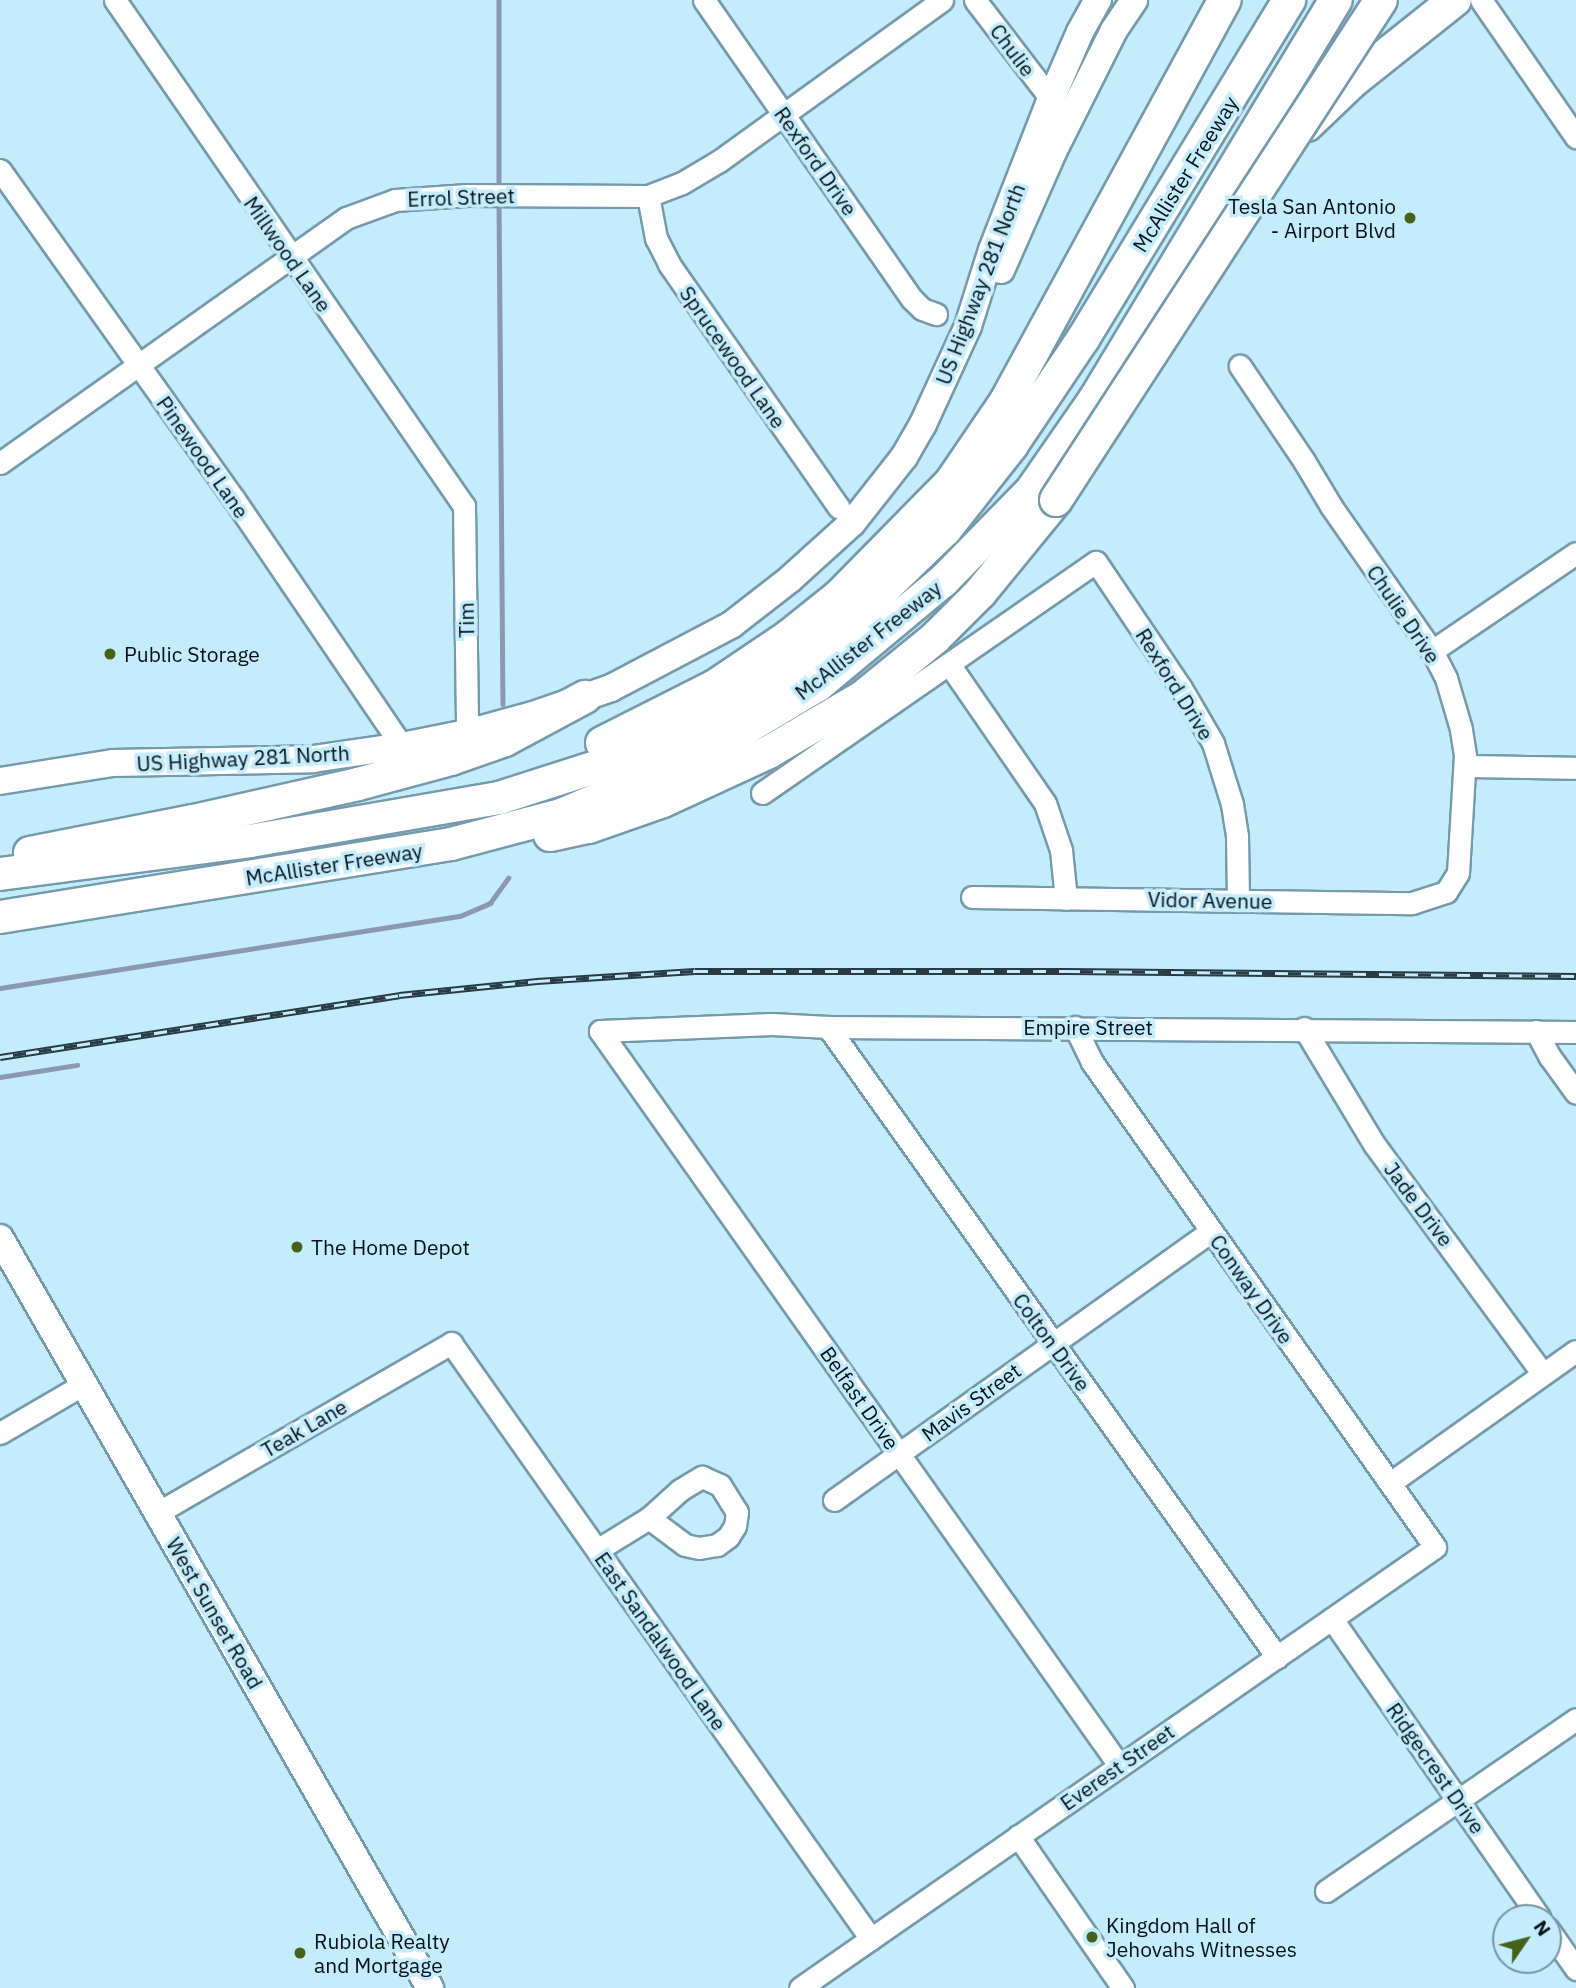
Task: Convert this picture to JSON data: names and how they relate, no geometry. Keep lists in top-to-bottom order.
{
  "streets": {
    "highway": ["McAllister Freeway"],
    "main road": ["US Highway 281 North", "West Sunset Road"],
    "street": [
      "Chulie",
      "Rexford Drive",
      "Errol Street",
      "Millwood Lane",
      "Sprucewood Lane",
      "Pinewood Lane",
      "Chulie Drive",
      "Tim",
      "Vidor Avenue",
      "Empire Street",
      "Jade Drive",
      "Conway Drive",
      "Colton Drive",
      "Belfast Drive",
      "Mavis Street",
      "Teak Lane",
      "East Sandalwood Lane",
      "Everest Street",
      "Ridgecrest Drive"
    ]
  },
  "crossings": [
    ["Chulie", "US Highway 281 North"],
    ["Rexford Drive", "Errol Street"],
    ["Rexford Drive", "Vidor Avenue"],
    ["Errol Street", "Millwood Lane"],
    ["Errol Street", "Sprucewood Lane"],
    ["Errol Street", "Pinewood Lane"],
    ["Millwood Lane", "Tim"],
    ["US Highway 281 North", "Pinewood Lane"],
    ["US Highway 281 North", "Tim"],
    ["Chulie Drive", "Vidor Avenue"],
    ["Empire Street", "Jade Drive"],
    ["Empire Street", "Conway Drive"],
    ["Empire Street", "Colton Drive"],
    ["Empire Street", "Belfast Drive"],
    ["Conway Drive", "Mavis Street"],
    ["Conway Drive", "Everest Street"],
    ["Colton Drive", "Mavis Street"],
    ["Colton Drive", "Everest Street"],
    ["Belfast Drive", "Mavis Street"],
    ["Belfast Drive", "Everest Street"],
    ["Teak Lane", "West Sunset Road"],
    ["Teak Lane", "East Sandalwood Lane"],
    ["East Sandalwood Lane", "Everest Street"],
    ["Everest Street", "Ridgecrest Drive"]
  ],
  "places": [
    "Tesla San Antonio - Airport Blvd",
    "Public Storage",
    "The Home Depot",
    "Kingdom Hall of Jehovahs Witnesses",
    "Rubiola Realty and Mortgage"
  ],
  "north": "top right"
}
